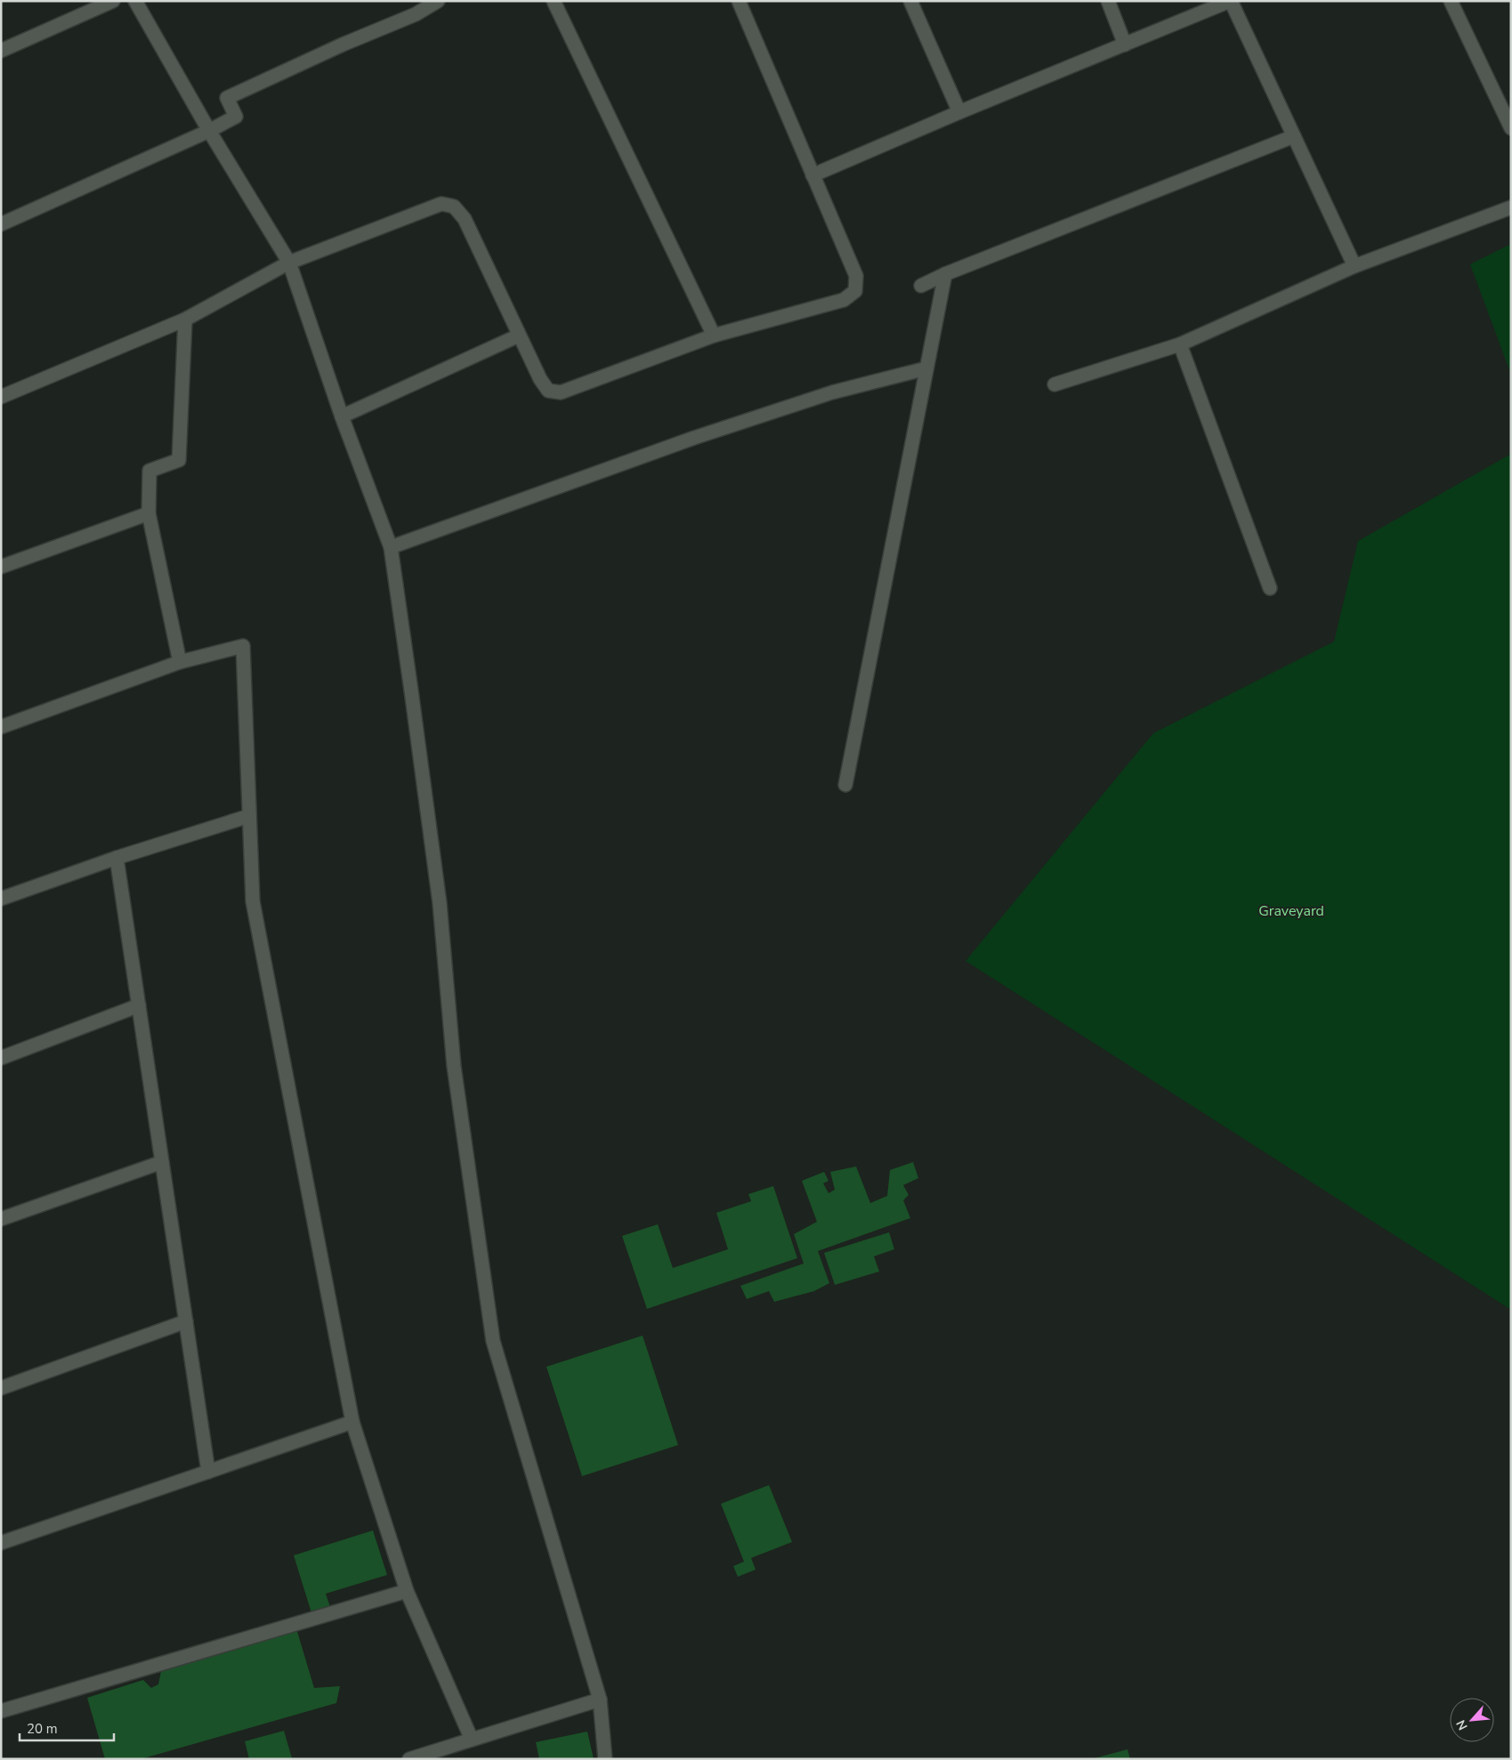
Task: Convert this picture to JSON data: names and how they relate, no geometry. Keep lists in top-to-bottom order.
{
  "parks": ["Graveyard"],
  "scale_bar": "20 m",
  "north": "bottom left"
}
